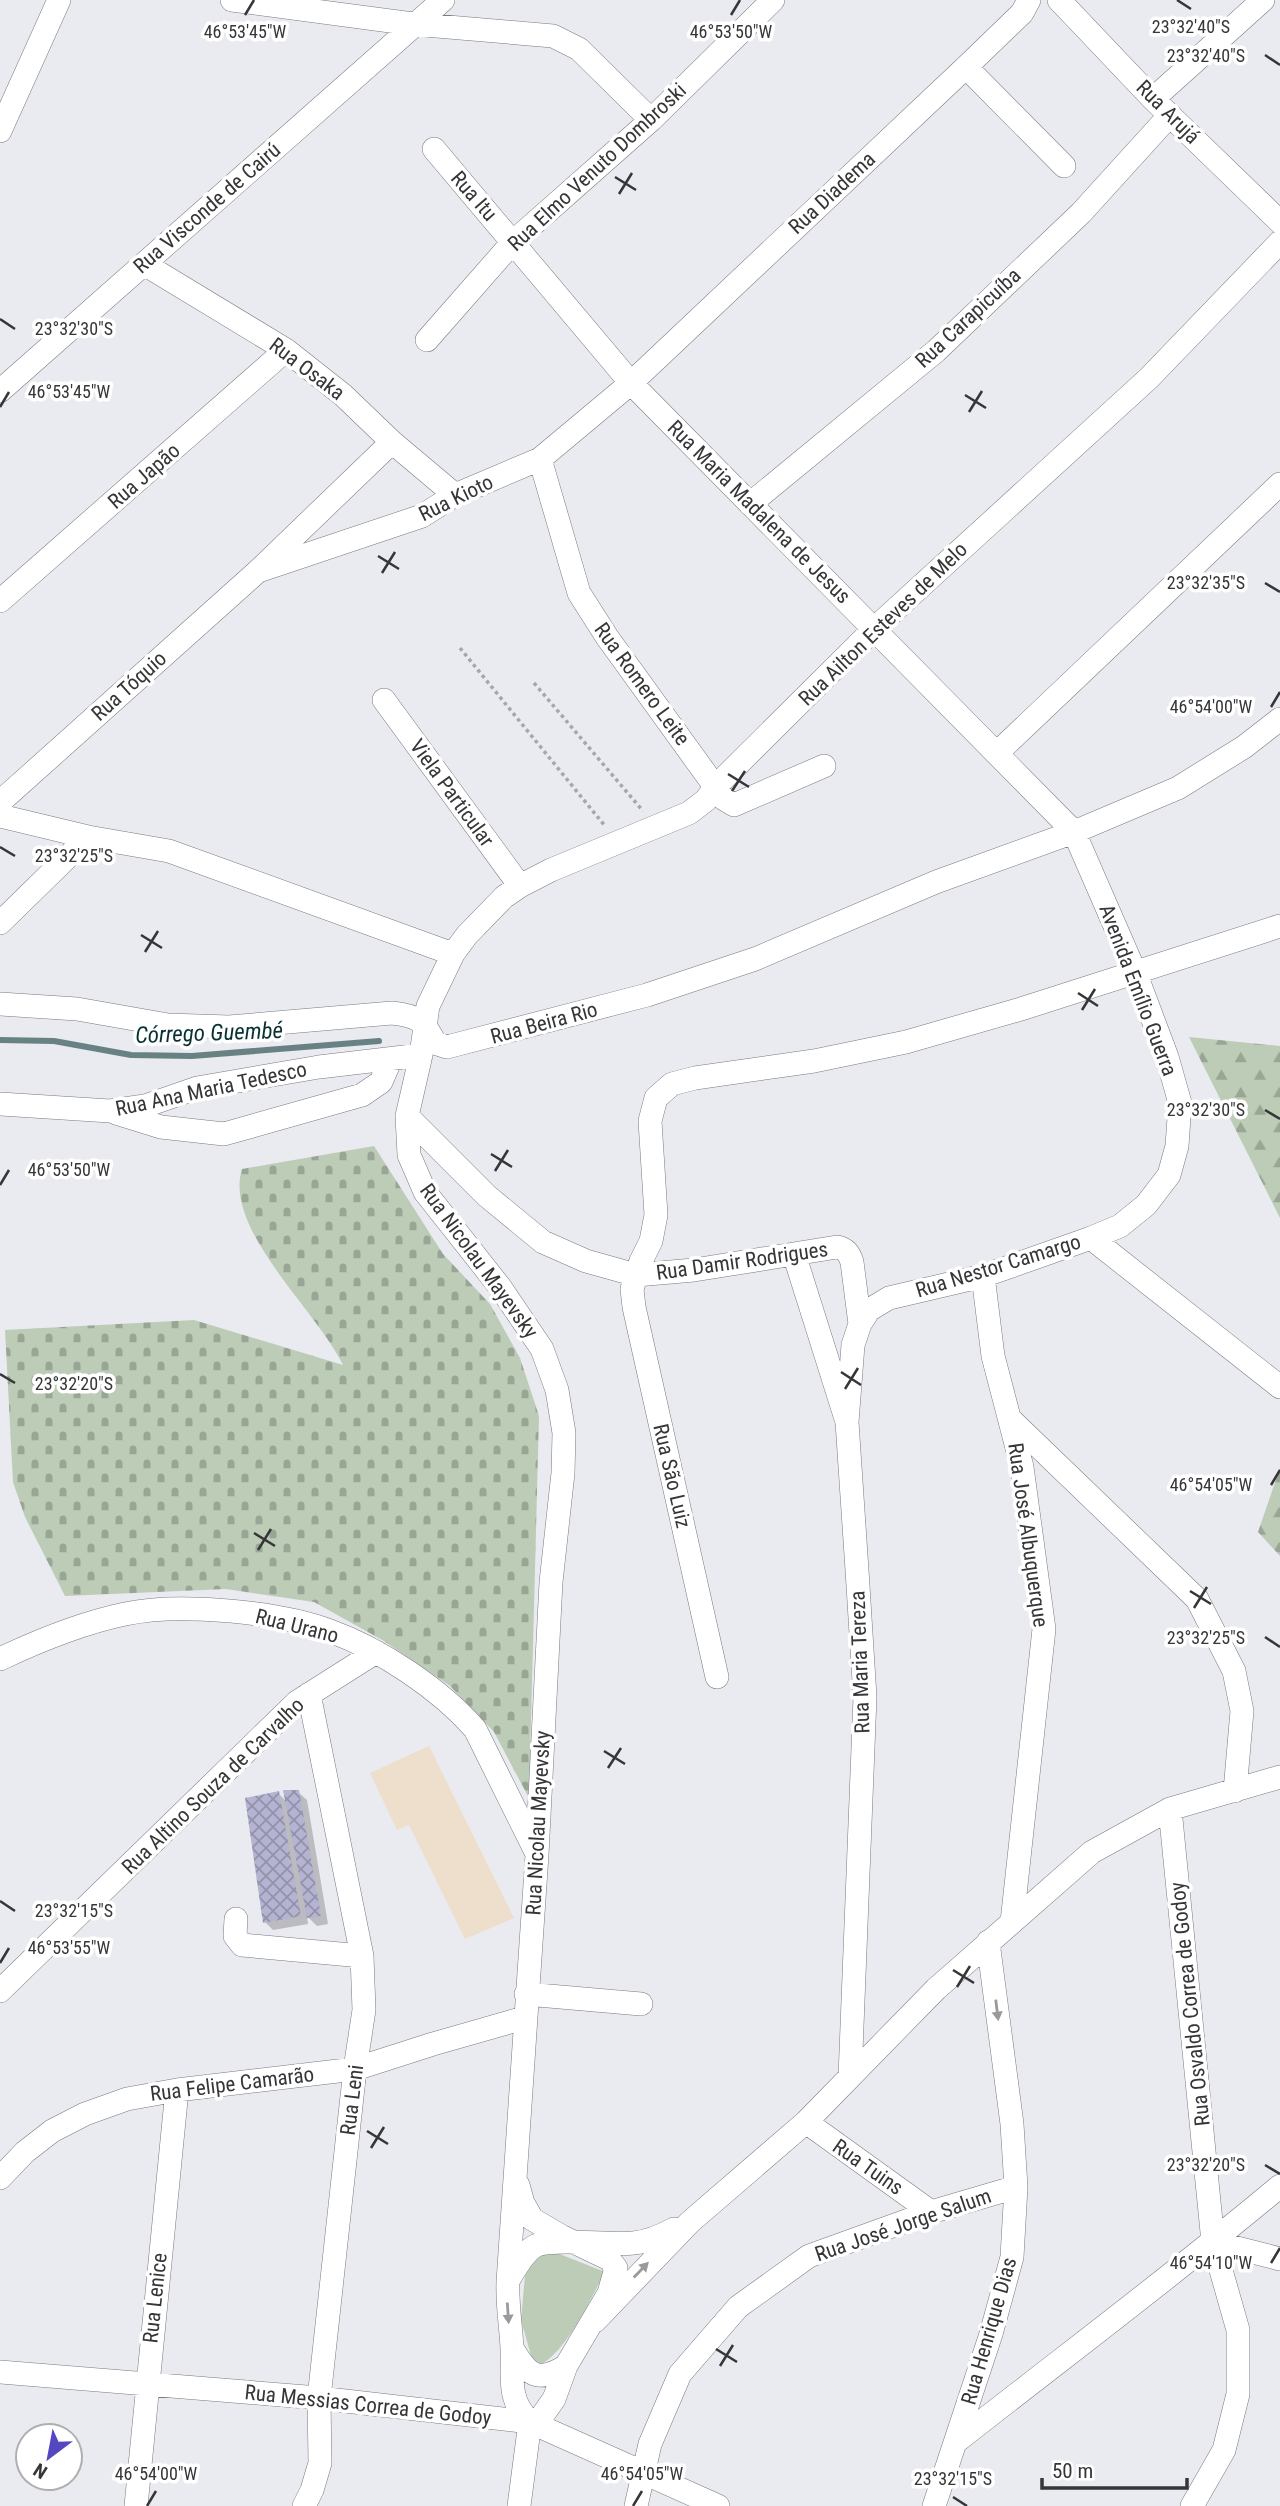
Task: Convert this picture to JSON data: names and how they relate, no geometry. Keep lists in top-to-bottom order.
{
  "streets": {
    "street": [
      "Rua Arujá",
      "Rua Elmo Venuto Dombroski",
      "Rua Diadema",
      "Rua Itu",
      "Rua Visconde de Cairú",
      "Rua Carapicuíba",
      "Rua Osaka",
      "Rua Japão",
      "Rua Kioto",
      "Rua Maria Madalena de Jesus",
      "Rua Ailton Esteves de Melo",
      "Rua Romero Leite",
      "Rua Tóquio",
      "Viela Particular",
      "Avenida Emílio Guerra",
      "Rua Beira Rio",
      "Rua Ana Maria Tedesco",
      "Rua Nicolau Mayevsky",
      "Rua Damir Rodrigues",
      "Rua Nestor Camargo",
      "Rua São Luiz",
      "Rua José Albuquerque",
      "Rua Urano",
      "Rua Maria Tereza",
      "Rua Altino Souza de Carvalho",
      "Rua Osvaldo Correa de Godoy",
      "Rua Felipe Camarão",
      "Rua Leni",
      "Rua Tuins",
      "Rua José Jorge Salum",
      "Rua Lenice",
      "Rua Henrique Dias",
      "Rua Messias Correa de Godoy"
    ]
  },
  "crossings": [
    ["Rua Arujá", "Rua Carapicuíba"],
    ["Rua Elmo Venuto Dombroski", "Rua Itu"],
    ["Rua Elmo Venuto Dombroski", "Rua Maria Madalena de Jesus"],
    ["Rua Diadema", "Rua Kioto"],
    ["Rua Diadema", "Rua Maria Madalena de Jesus"],
    ["Rua Itu", "Rua Maria Madalena de Jesus"],
    ["Rua Visconde de Cairú", "Rua Osaka"],
    ["Rua Carapicuíba", "Rua Maria Madalena de Jesus"],
    ["Rua Osaka", "Rua Japão"],
    ["Rua Osaka", "Rua Kioto"],
    ["Rua Osaka", "Rua Tóquio"],
    ["Rua Kioto", "Rua Maria Madalena de Jesus"],
    ["Rua Kioto", "Rua Romero Leite"],
    ["Rua Kioto", "Rua Tóquio"],
    ["Rua Maria Madalena de Jesus", "Rua Ailton Esteves de Melo"],
    ["Rua Maria Madalena de Jesus", "Avenida Emílio Guerra"],
    ["Rua Maria Madalena de Jesus", "Rua Beira Rio"],
    ["Rua Ailton Esteves de Melo", "Rua Romero Leite"],
    ["Rua Ailton Esteves de Melo", "Viela Particular"],
    ["Rua Ailton Esteves de Melo", "Rua Nicolau Mayevsky"],
    ["Avenida Emílio Guerra", "Rua Beira Rio"],
    ["Avenida Emílio Guerra", "Rua Nestor Camargo"],
    ["Rua Beira Rio", "Rua Nicolau Mayevsky"],
    ["Rua Ana Maria Tedesco", "Rua Nicolau Mayevsky"],
    ["Rua Nicolau Mayevsky", "Rua Damir Rodrigues"],
    ["Rua Nicolau Mayevsky", "Rua Urano"],
    ["Rua Nicolau Mayevsky", "Rua Felipe Camarão"],
    ["Rua Nicolau Mayevsky", "Rua Messias Correa de Godoy"],
    ["Rua Damir Rodrigues", "Rua Nestor Camargo"],
    ["Rua Damir Rodrigues", "Rua São Luiz"],
    ["Rua Damir Rodrigues", "Rua Maria Tereza"],
    ["Rua Nestor Camargo", "Rua José Albuquerque"],
    ["Rua Urano", "Rua Altino Souza de Carvalho"],
    ["Rua Altino Souza de Carvalho", "Rua Leni"],
    ["Rua Felipe Camarão", "Rua Leni"],
    ["Rua Felipe Camarão", "Rua Lenice"],
    ["Rua Leni", "Rua Messias Correa de Godoy"],
    ["Rua Tuins", "Rua José Jorge Salum"],
    ["Rua José Jorge Salum", "Rua Henrique Dias"],
    ["Rua José Jorge Salum", "Rua Messias Correa de Godoy"],
    ["Rua Lenice", "Rua Messias Correa de Godoy"]
  ],
  "one_way": ["Rua Henrique Dias"],
  "water": ["Córrego Guembé"],
  "scale_bar": "50 m",
  "north": "bottom left",
  "coordinates": [
    "23°32'40\"S",
    "46°53'45\"W",
    "46°53'50\"W",
    "23°32'30\"S",
    "23°32'35\"S",
    "46°54'00\"W",
    "23°32'25\"S",
    "23°32'20\"S",
    "46°54'05\"W",
    "23°32'15\"S",
    "46°53'55\"W",
    "46°54'10\"W"
  ]
}
